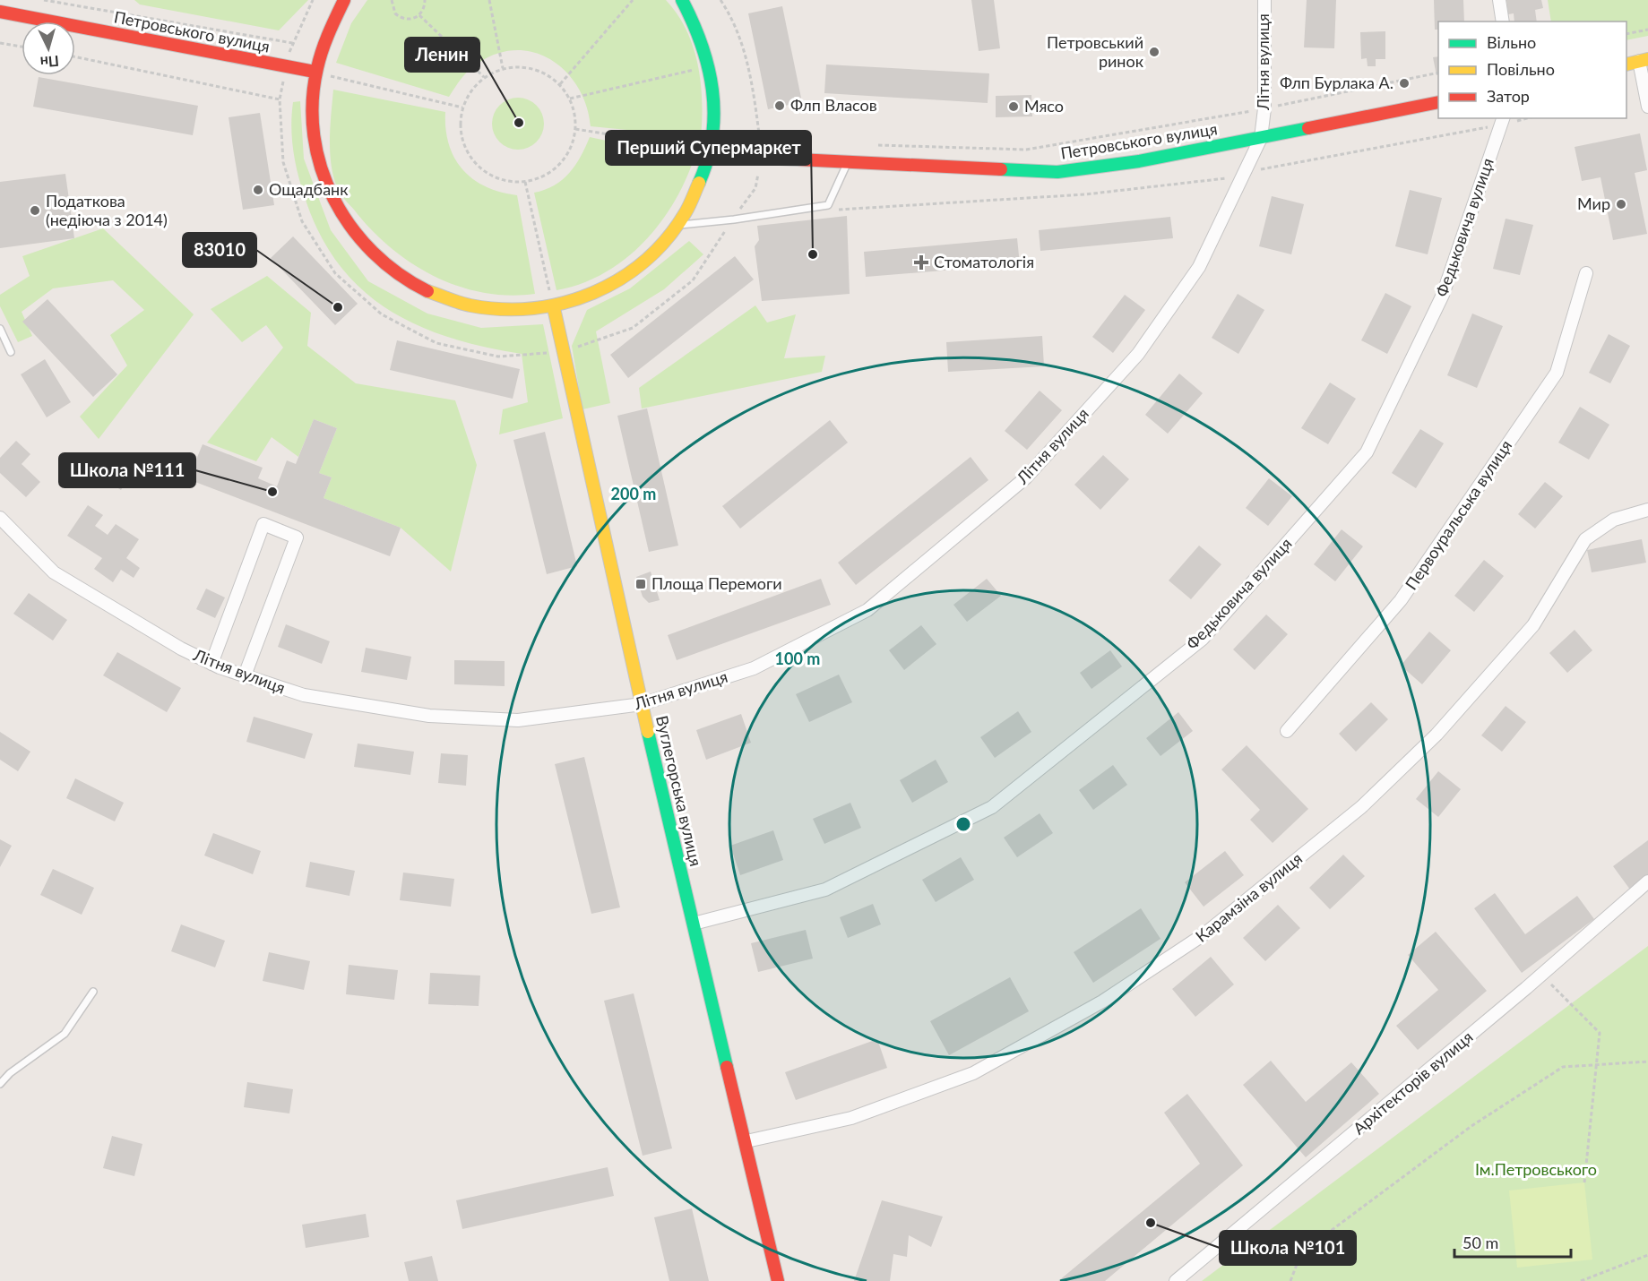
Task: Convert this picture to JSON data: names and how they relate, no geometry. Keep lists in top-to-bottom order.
{
  "streets": {
    "main road": ["Петровського вулиця", "Вуглегорська вулиця"],
    "street": [
      "Літня вулиця",
      "Федьковича вулиця",
      "Первоуральська вулиця",
      "Карамзіна вулиця",
      "Архітекторів вулиця"
    ]
  },
  "crossings": [
    ["Петровського вулиця", "Літня вулиця"],
    ["Літня вулиця", "Вуглегорська вулиця"],
    ["Федьковича вулиця", "Вуглегорська вулиця"],
    ["Вуглегорська вулиця", "Карамзіна вулиця"]
  ],
  "parks": ["Ім.Петровського"],
  "places": {
    "other": [
      "Петровський ринок",
      "Флп Бурлака А.",
      "Флп Власов",
      "Мясо",
      "Ленин",
      "Ощадбанк",
      "Мир",
      "Податкова (недіюча з 2014)",
      "Перший Супермаркет",
      "83010",
      "Школа №111",
      "Школа №101"
    ],
    "health": ["Стоматологія"],
    "transit": ["Площа Перемоги"]
  },
  "legend": ["Вільно", "Повільно", "Затор"],
  "scale_bar": "50 m",
  "north": "bottom",
  "rings": ["200 m", "100 m"]
}
